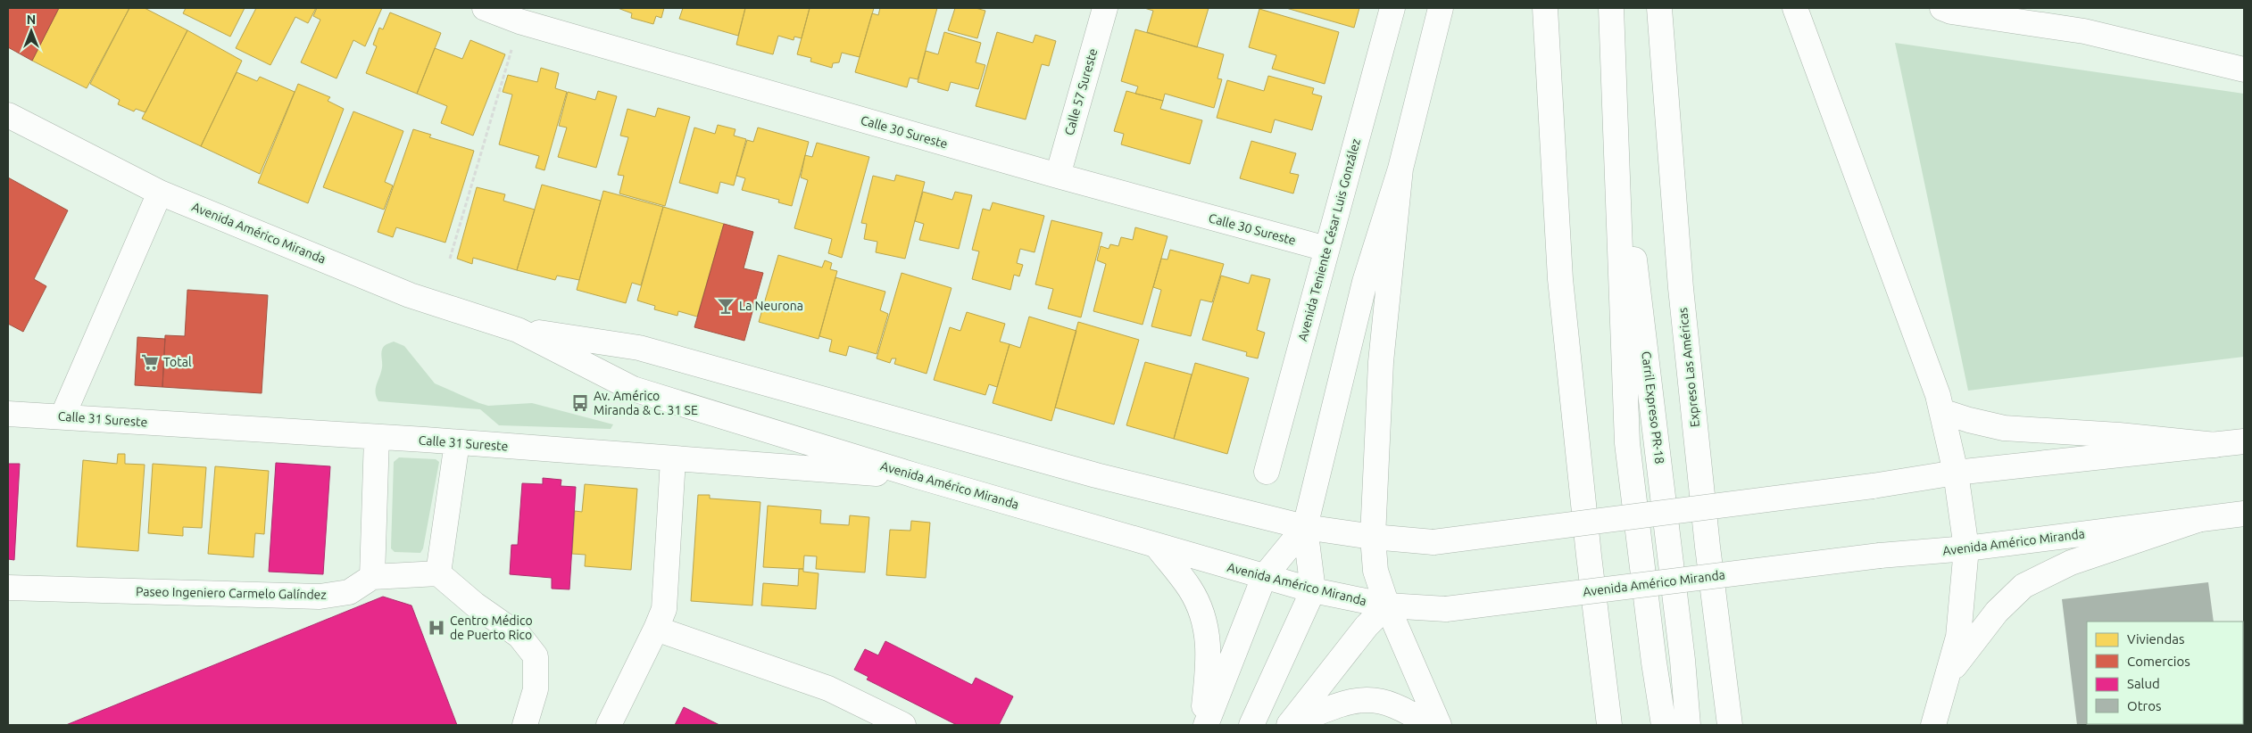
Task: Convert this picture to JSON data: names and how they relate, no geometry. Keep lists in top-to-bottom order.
{
  "streets": {
    "main road": [
      "Calle 57 Sureste",
      "Calle 30 Sureste",
      "Avenida Américo Miranda",
      "Avenida Teniente César Luis González",
      "Expreso Las Américas",
      "Carril Expreso PR-18",
      "Calle 31 Sureste",
      "Paseo Ingeniero Carmelo Galíndez"
    ]
  },
  "crossings": [
    ["Calle 57 Sureste", "Calle 30 Sureste"],
    ["Calle 30 Sureste", "Avenida Teniente César Luis González"],
    ["Avenida Américo Miranda", "Calle 31 Sureste"]
  ],
  "places": {
    "bar": ["La Neurona"],
    "supermarket": ["Total"],
    "bus stop": ["Av. Américo Miranda & C. 31 SE"],
    "hospital": ["Centro Médico de Puerto Rico"]
  },
  "legend": [
    "Viviendas",
    "Comercios",
    "Salud",
    "Otros"
  ],
  "north": "top"
}
